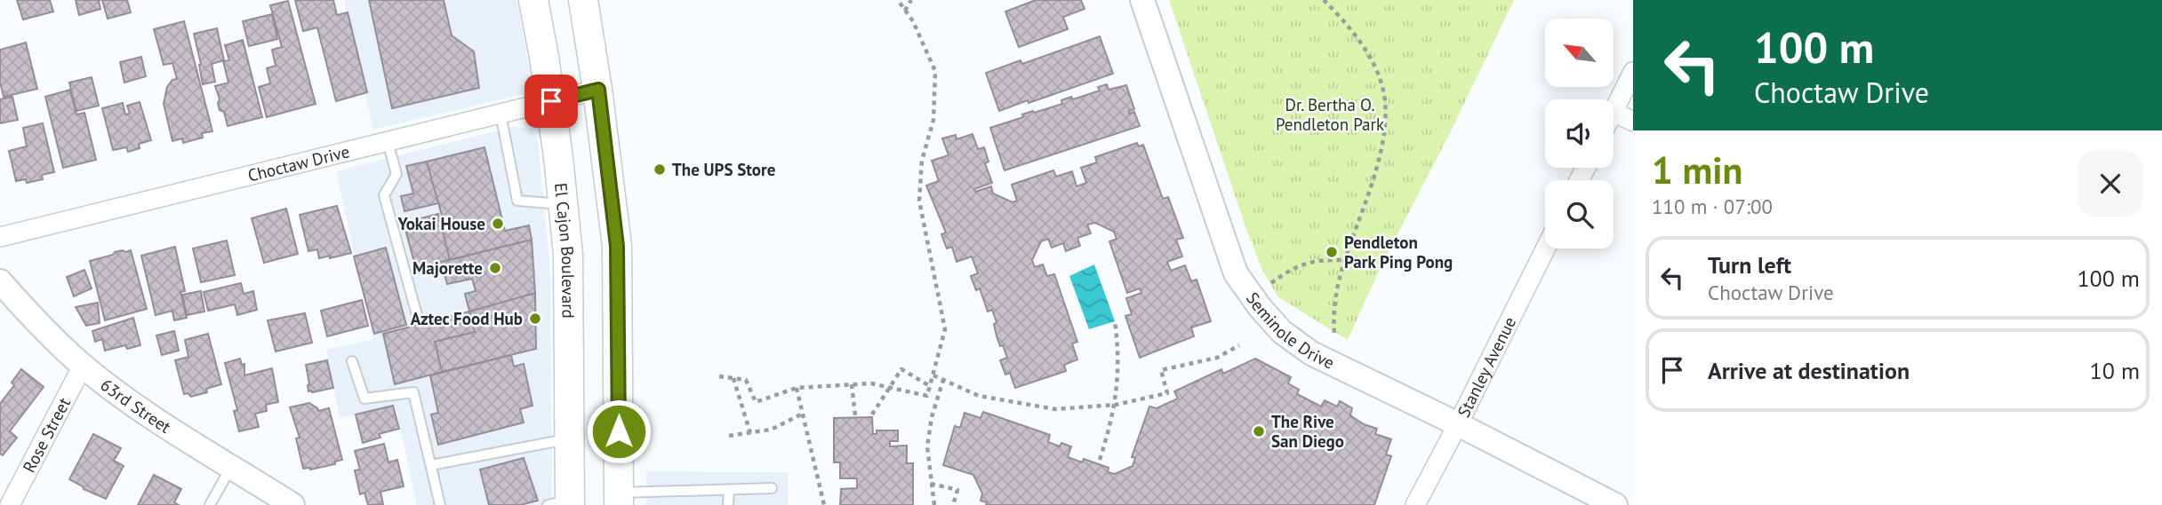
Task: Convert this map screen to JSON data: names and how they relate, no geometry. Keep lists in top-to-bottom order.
{
  "streets": {
    "main road": ["El Cajon Boulevard"],
    "street": [
      "Choctaw Drive",
      "Seminole Drive",
      "Stanley Avenue",
      "63rd Street",
      "Rose Street"
    ]
  },
  "crossings": [
    ["Choctaw Drive", "El Cajon Boulevard"],
    ["Seminole Drive", "Stanley Avenue"],
    ["63rd Street", "Rose Street"]
  ],
  "parks": ["Dr. Bertha O. Pendleton Park"],
  "places": [
    "The UPS Store",
    "Yokai House",
    "Pendleton Park Ping Pong",
    "Majorette",
    "Aztec Food Hub",
    "The Rive San Diego"
  ],
  "north": "top left",
  "page": {
    "turn": ["100 m", "Choctaw Drive"],
    "heading": ["1 min", "110 m · 07:00"],
    "list": [
      {
        "name": "Turn left",
        "note": "Choctaw Drive",
        "value": "100 m"
      },
      {
        "name": "Arrive at destination",
        "value": "10 m"
      }
    ]
  }
}
